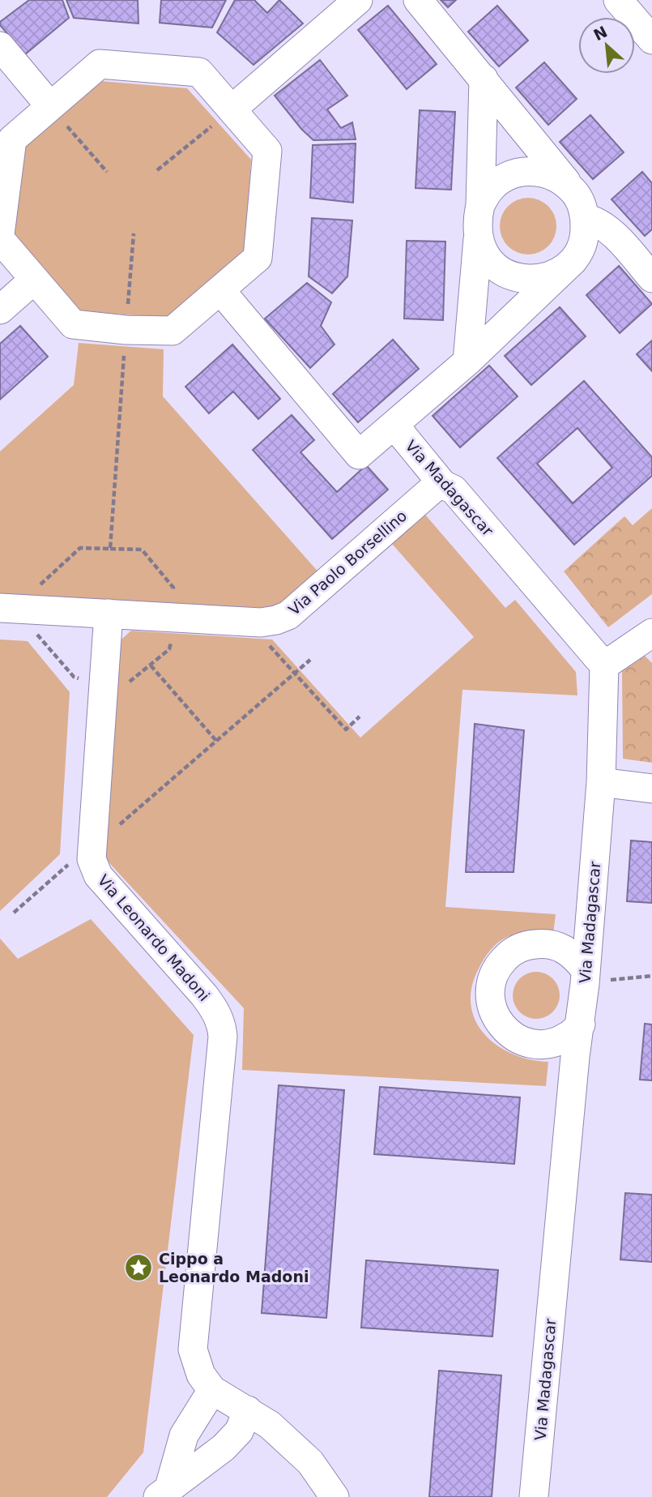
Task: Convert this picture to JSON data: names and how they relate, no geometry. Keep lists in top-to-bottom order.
{
  "streets": {
    "street": ["Via Madagascar", "Via Paolo Borsellino", "Via Leonardo Madoni"]
  },
  "crossings": [
    ["Via Madagascar", "Via Paolo Borsellino"],
    ["Via Paolo Borsellino", "Via Leonardo Madoni"]
  ],
  "places": {
    "place": ["Cippo a Leonardo Madoni"]
  },
  "north": "top left"
}
